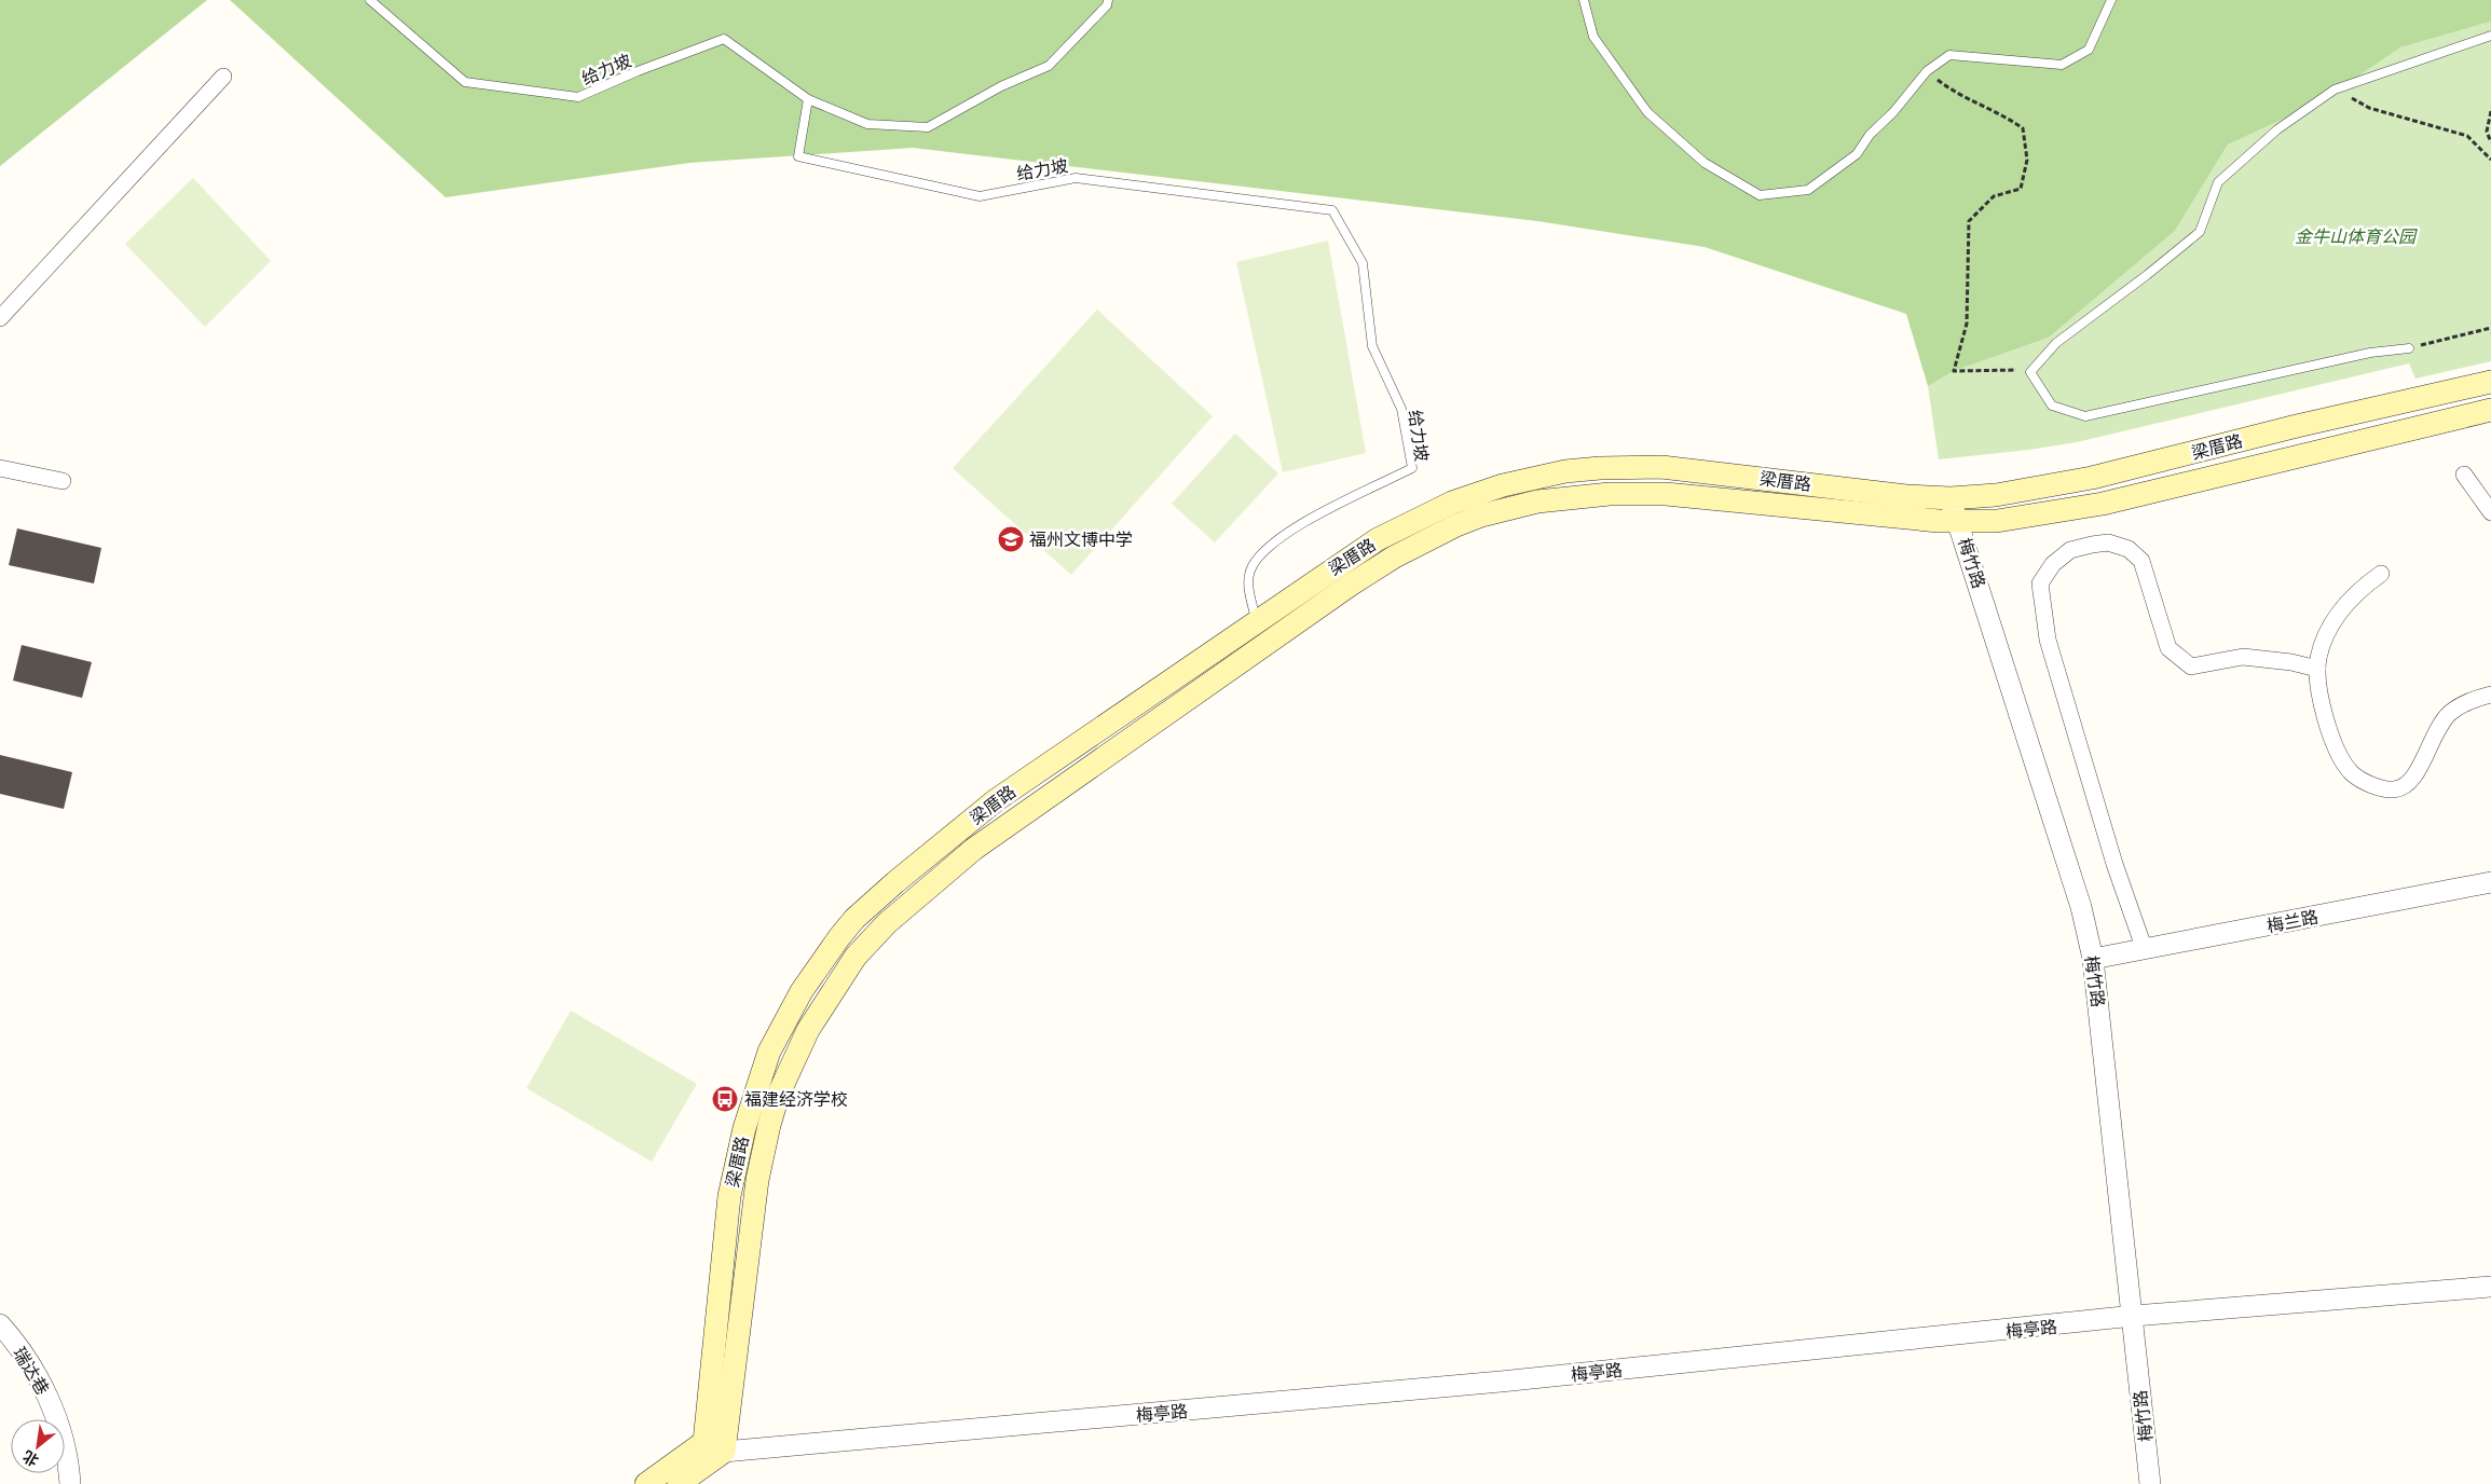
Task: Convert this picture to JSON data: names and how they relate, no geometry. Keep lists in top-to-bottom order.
{
  "streets": {
    "main road": ["梁厝路"],
    "street": [
      "梅竹路",
      "梅兰路",
      "梅亭路",
      "瑞达巷"
    ],
    "lane": ["给力坡"]
  },
  "crossings": [
    ["给力坡", "梁厝路"],
    ["梁厝路", "梅竹路"],
    ["梁厝路", "梅亭路"],
    ["梅竹路", "梅兰路"],
    ["梅竹路", "梅亭路"]
  ],
  "parks": ["金牛山体育公园"],
  "places": {
    "school or university": ["福州文博中学"],
    "bus stop": ["福建经济学校"]
  },
  "north": "bottom left"
}
